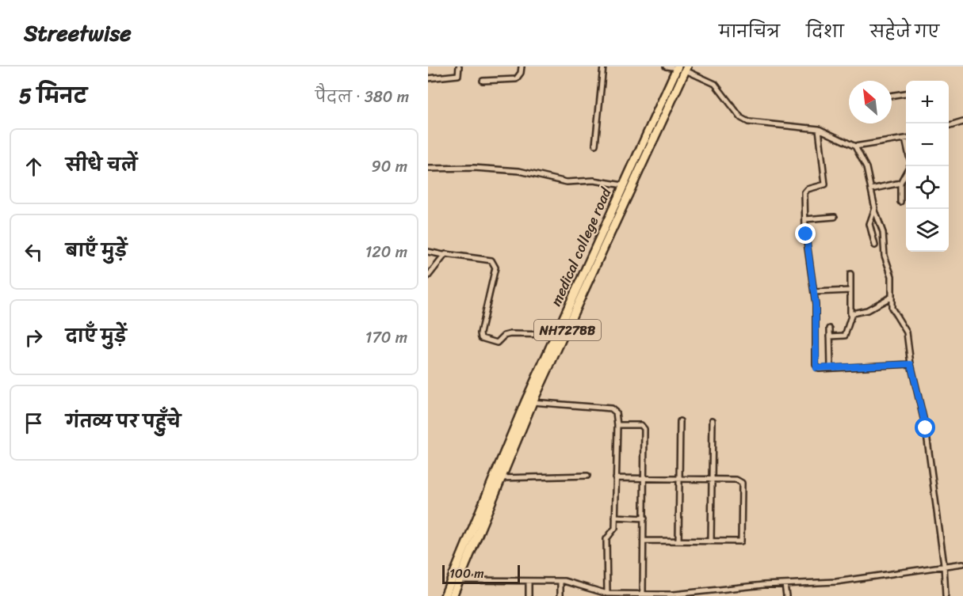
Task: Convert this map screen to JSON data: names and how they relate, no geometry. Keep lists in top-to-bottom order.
{
  "streets": {
    "highway": ["medical college road", "NH727BB"]
  },
  "crossings": [
    ["medical college road", "NH727BB"]
  ],
  "scale_bar": "100 m",
  "north": "top left",
  "page": {
    "header": "Streetwise",
    "nav": ["मानचित्र", "दिशा", "सहेजे गए"],
    "heading": ["5 मिनट", "पैदल · 380 m"],
    "map_buttons": ["+", "−"],
    "list": [
      ["सीधे चलें", "90 m"],
      ["बाएँ मुड़ें", "120 m"],
      ["दाएँ मुड़ें", "170 m"],
      "गंतव्य पर पहुँचे"
    ],
    "scale": "100 m"
  }
}
